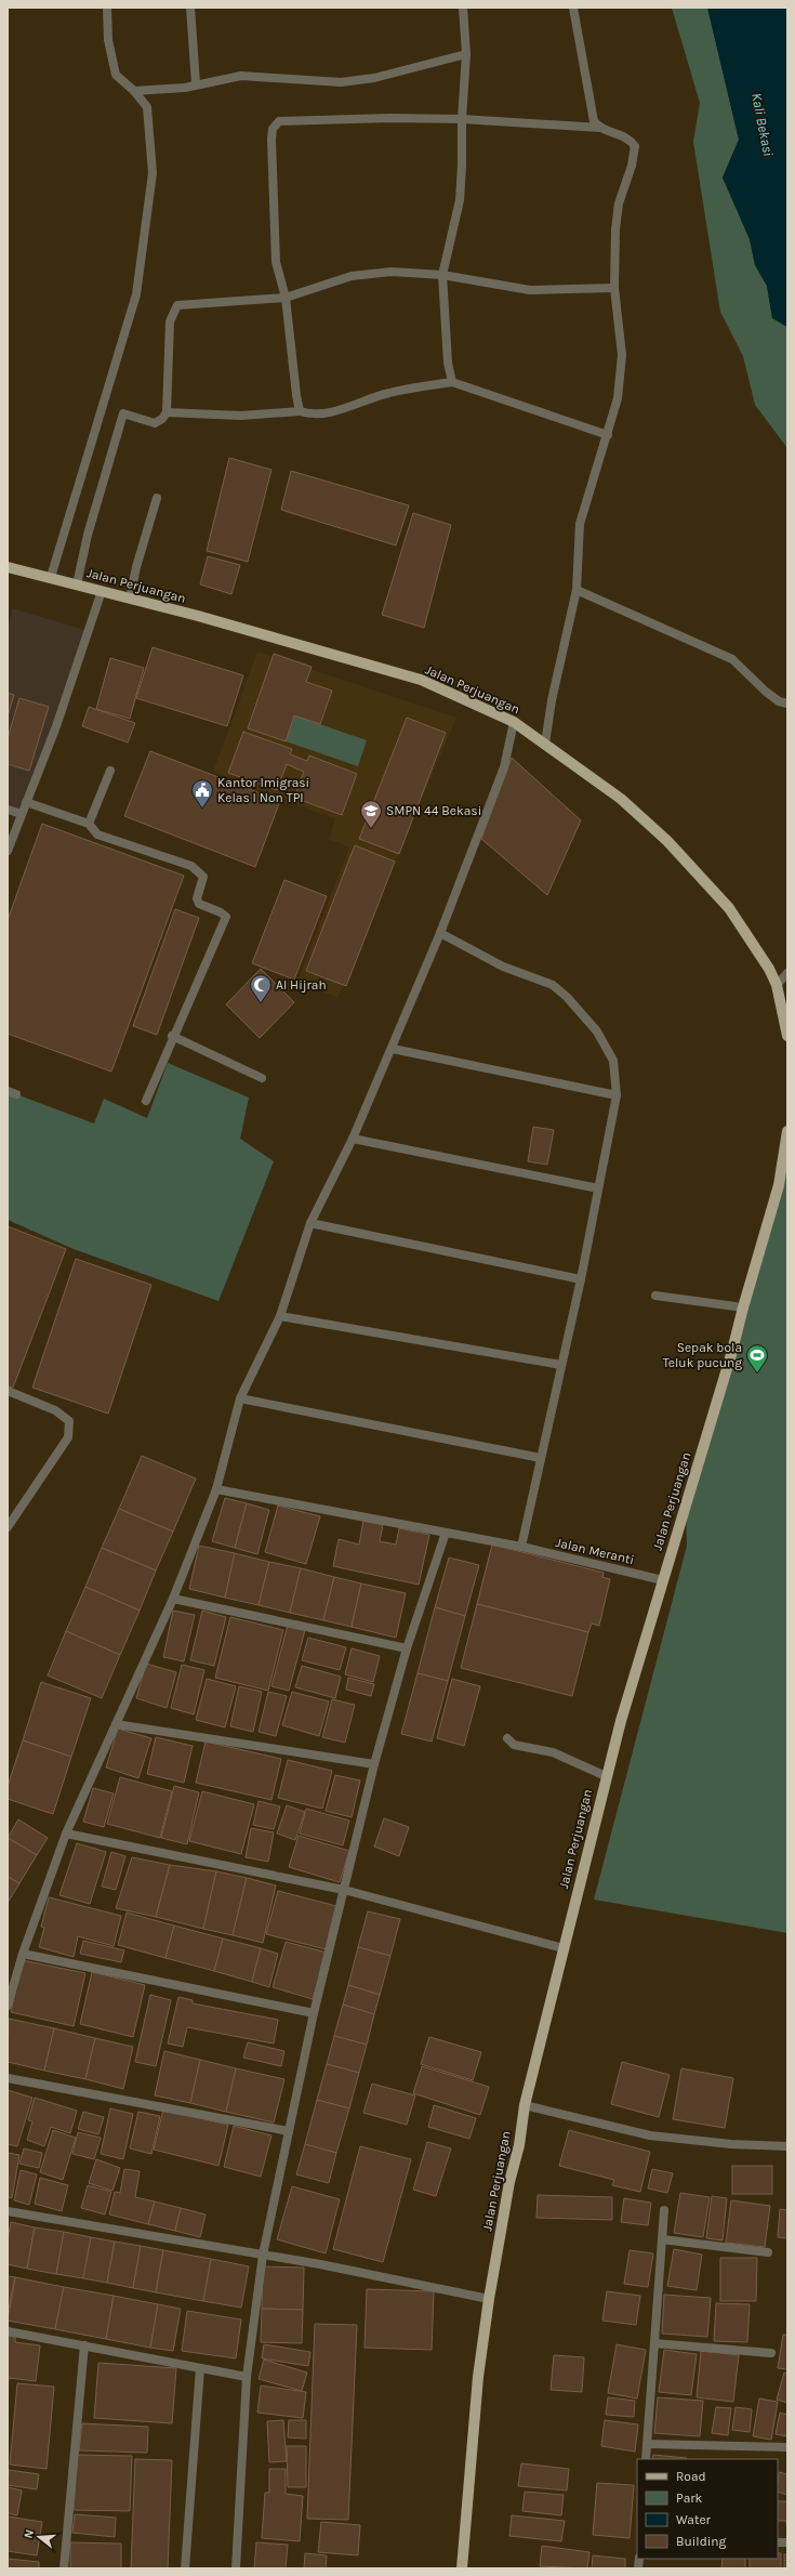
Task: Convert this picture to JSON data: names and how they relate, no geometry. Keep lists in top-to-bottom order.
{
  "streets": {
    "main road": ["Jalan Perjuangan"],
    "street": ["Jalan Meranti"]
  },
  "crossings": [
    ["Jalan Perjuangan", "Jalan Meranti"]
  ],
  "water": ["Kali Bekasi"],
  "places": {
    "public building": ["Kantor Imigrasi Kelas I Non TPI"],
    "school or university": ["SMPN 44 Bekasi"],
    "mosque": ["Al Hijrah"],
    "sports": ["Sepak bola Teluk pucung"]
  },
  "legend": [
    "Road",
    "Park",
    "Water",
    "Building"
  ],
  "north": "left"
}
